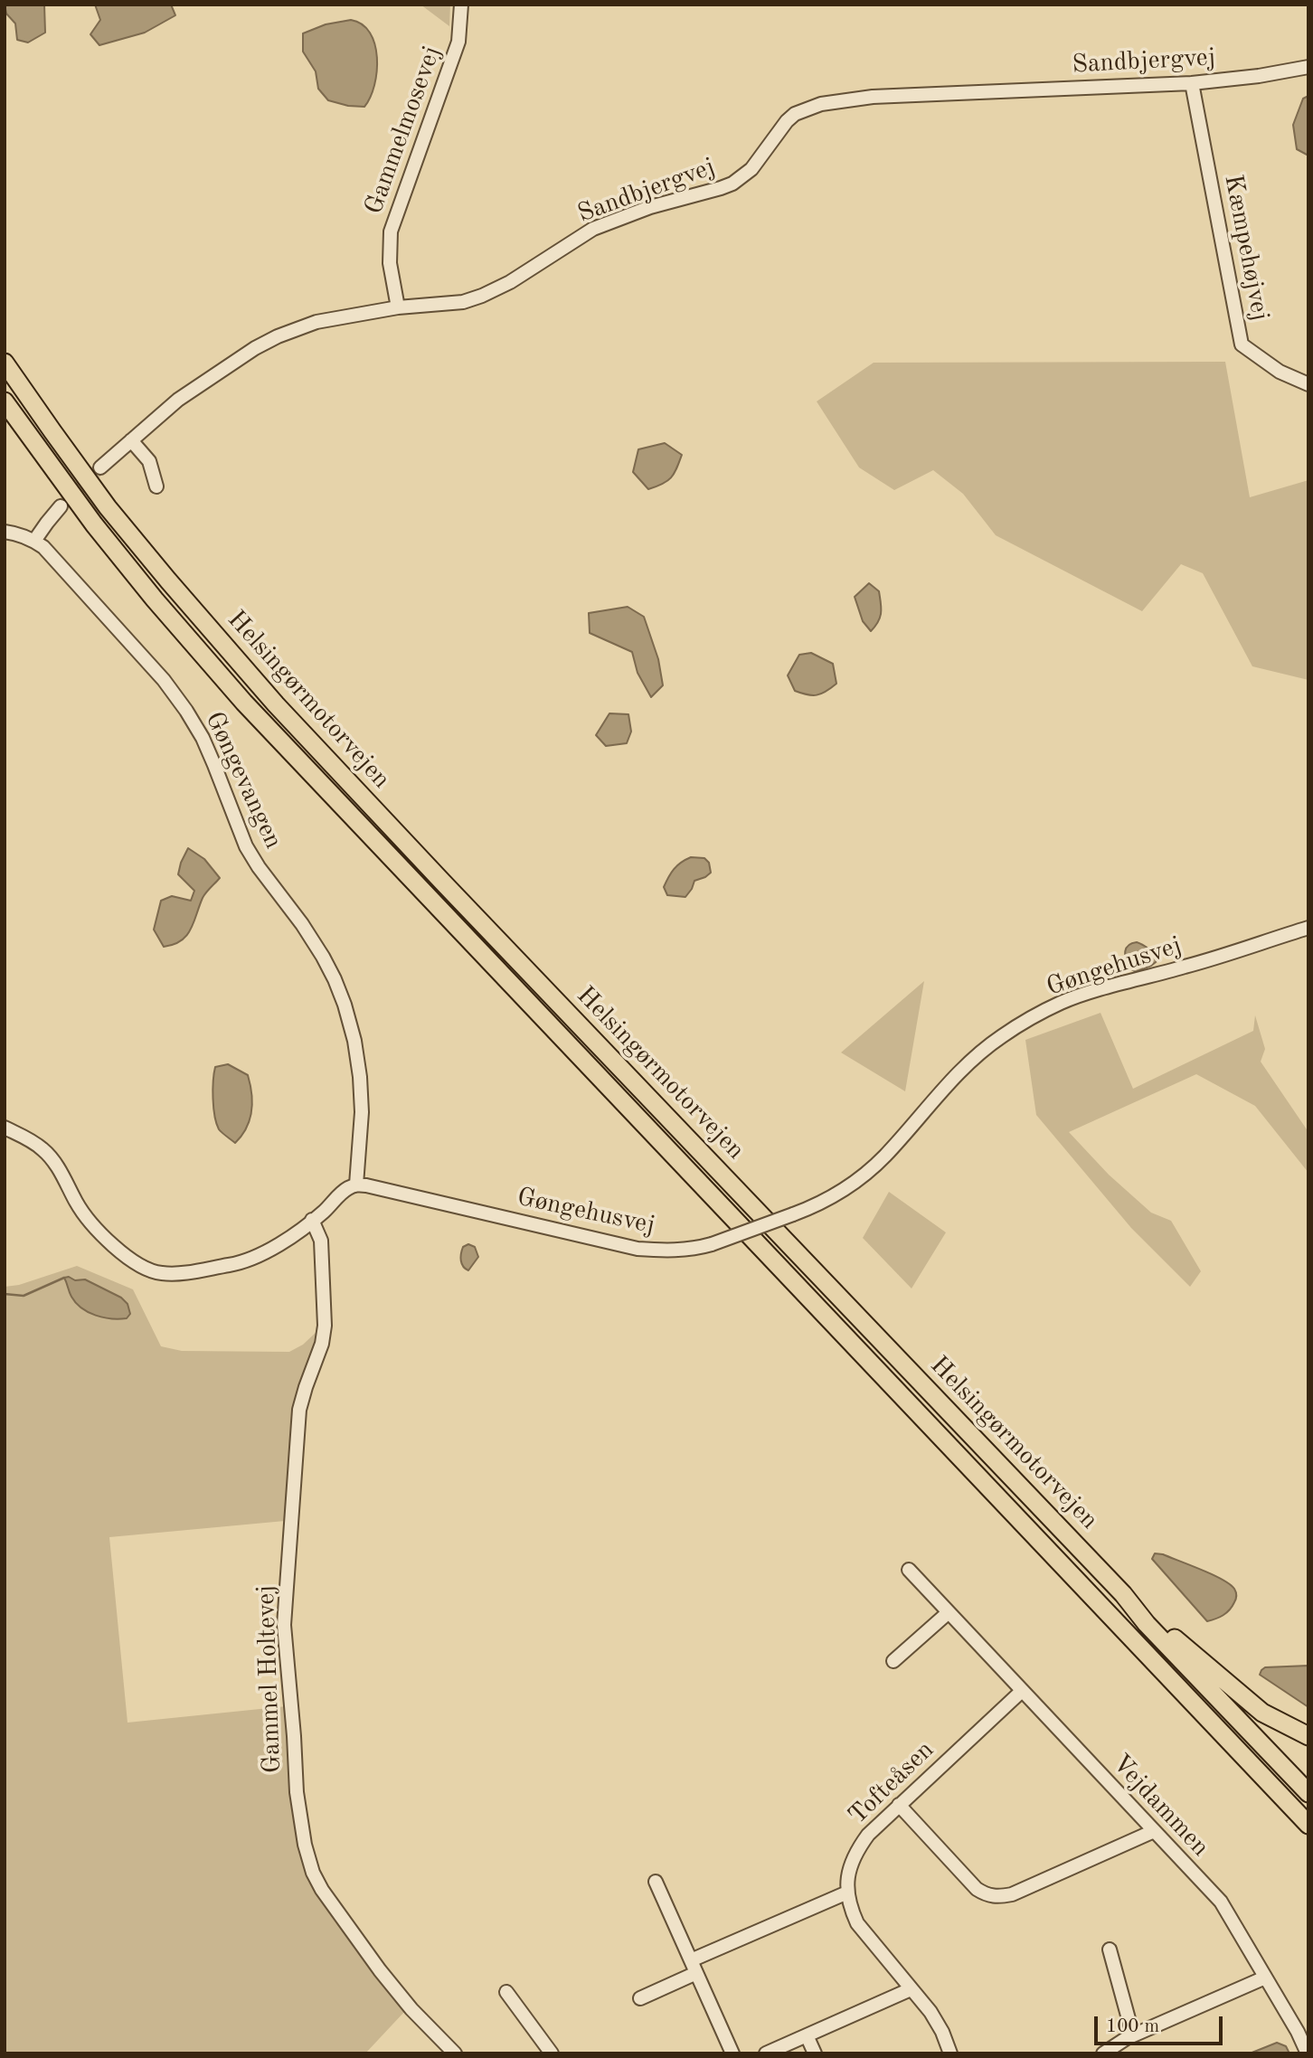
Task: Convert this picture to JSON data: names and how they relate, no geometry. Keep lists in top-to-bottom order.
{
  "streets": {
    "highway": ["Helsingørmotorvejen"],
    "street": [
      "Sandbjergvej",
      "Gammelmosevej",
      "Kæmpehøjvej",
      "Gøngevangen",
      "Gøngehusvej",
      "Gammel Holtevej",
      "Tofteåsen",
      "Vejdammen"
    ]
  },
  "crossings": [
    ["Sandbjergvej", "Gammelmosevej"],
    ["Sandbjergvej", "Kæmpehøjvej"],
    ["Gøngevangen", "Gøngehusvej"],
    ["Tofteåsen", "Vejdammen"]
  ],
  "scale_bar": "100 m"
}
